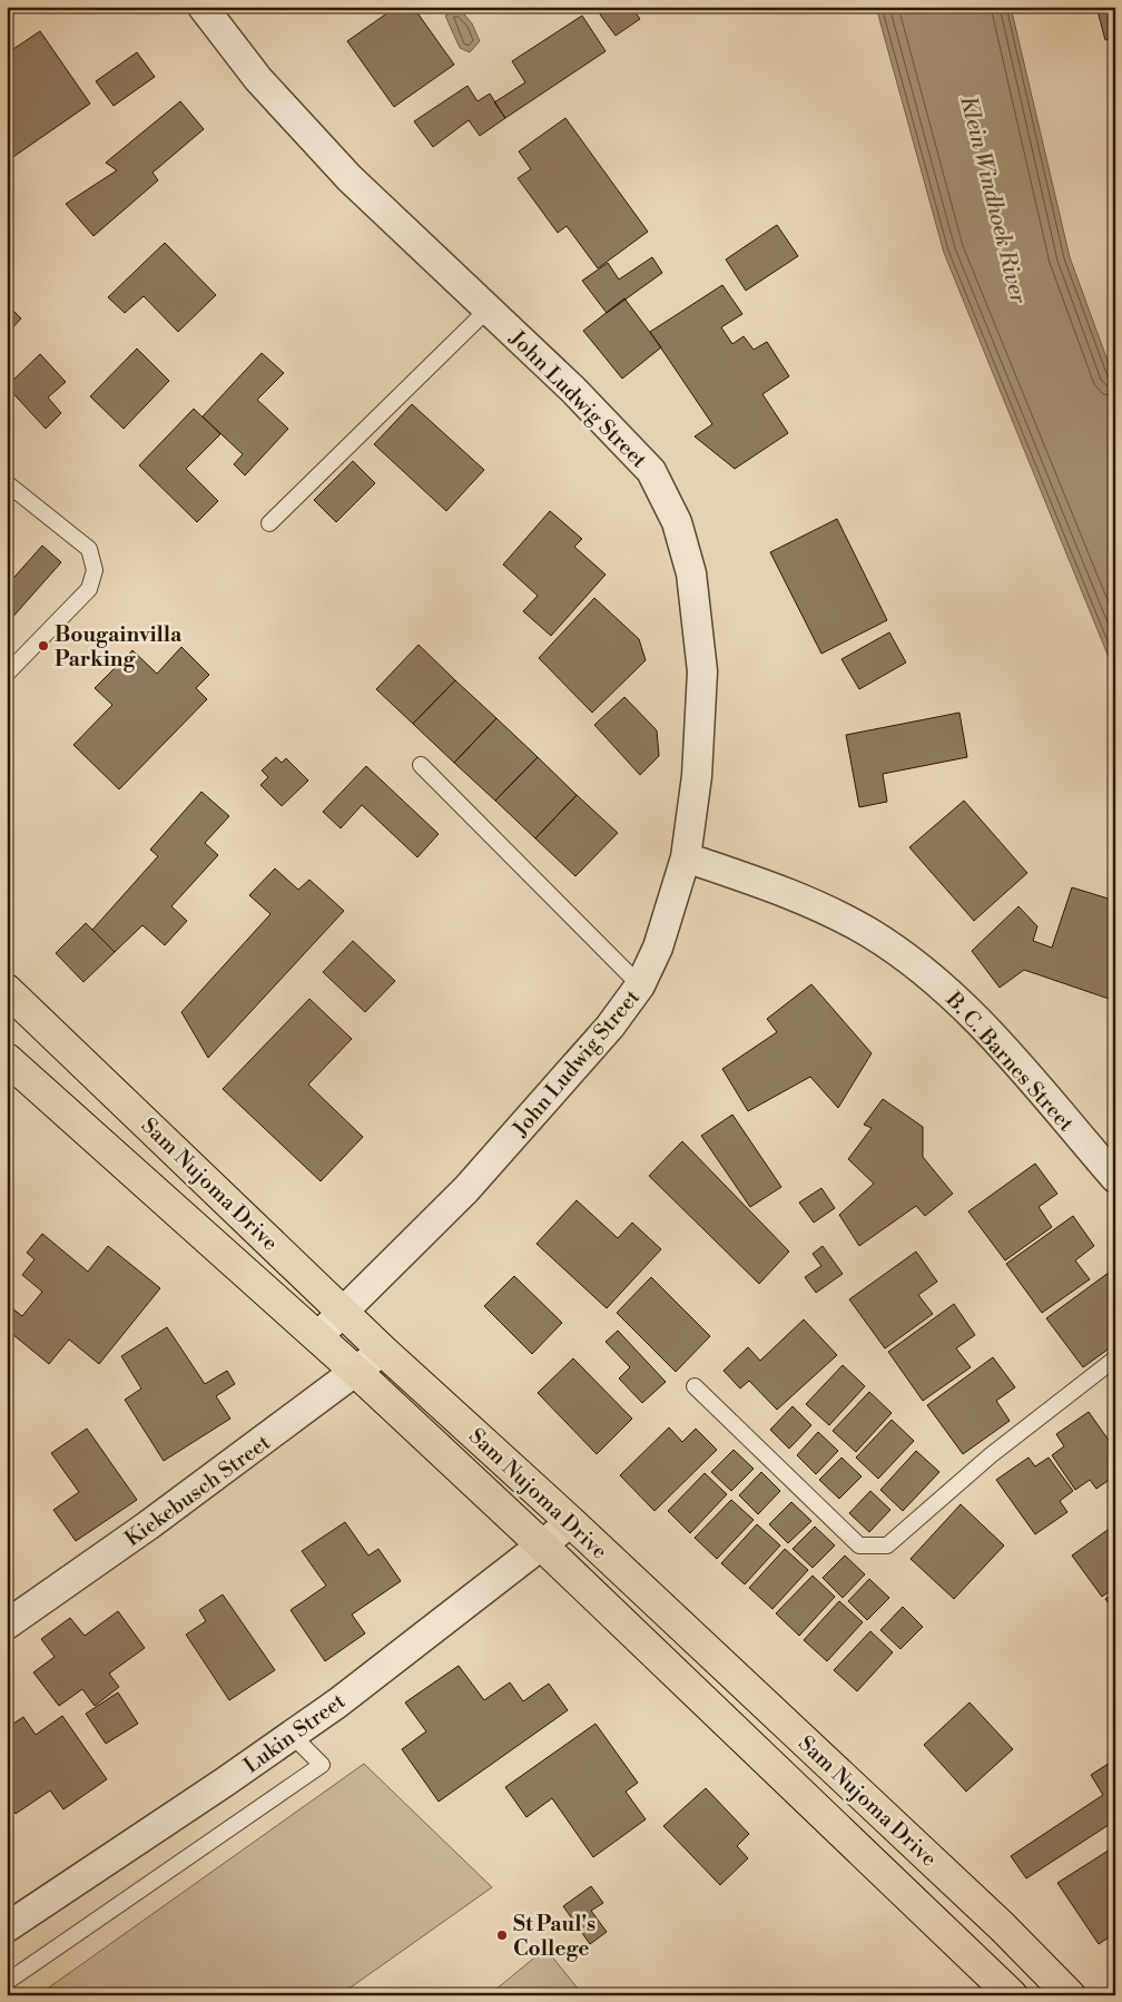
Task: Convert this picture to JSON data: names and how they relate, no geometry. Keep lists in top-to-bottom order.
{
  "streets": {
    "highway": ["Sam Nujoma Drive"],
    "street": [
      "John Ludwig Street",
      "B. C. Barnes Street",
      "Kiekebusch Street",
      "Lukin Street"
    ]
  },
  "crossings": [
    ["John Ludwig Street", "B. C. Barnes Street"],
    ["John Ludwig Street", "Sam Nujoma Drive"],
    ["Sam Nujoma Drive", "Kiekebusch Street"],
    ["Sam Nujoma Drive", "Lukin Street"]
  ],
  "water": ["Klein Windhoek River"],
  "places": ["Bougainvilla Parking", "St Paul's College"]
}
